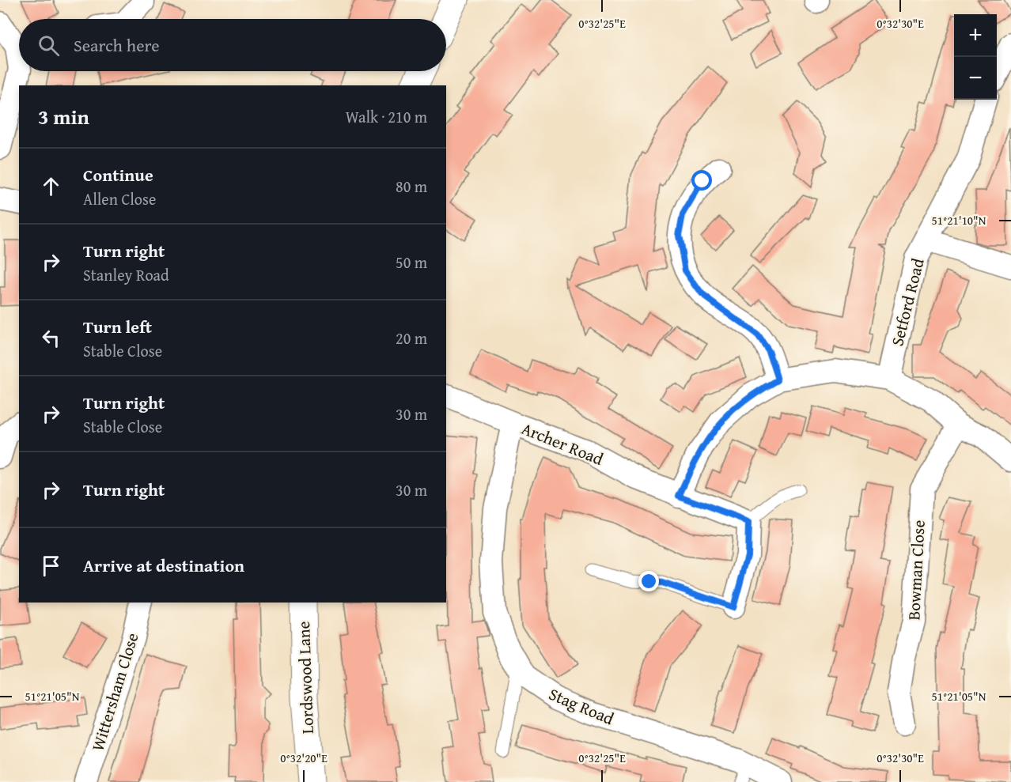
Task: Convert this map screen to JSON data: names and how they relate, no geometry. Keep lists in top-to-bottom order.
{
  "streets": {
    "street": [
      "Setford Road",
      "Archer Road",
      "Bowman Close",
      "Lordswood Lane",
      "Wittersham Close",
      "Stag Road"
    ]
  },
  "crossings": [
    ["Archer Road", "Stag Road"]
  ],
  "page": {
    "map_buttons": ["+", "−"],
    "search": "Search here",
    "heading": ["3 min", "Walk · 210 m"],
    "list": [
      ["Continue", "Allen Close", "80 m"],
      ["Turn right", "Stanley Road", "50 m"],
      ["Turn left", "Stable Close", "20 m"],
      ["Turn right", "Stable Close", "30 m"],
      ["Turn right", "30 m"],
      "Arrive at destination"
    ]
  },
  "coordinates": [
    "0°32'25\"E",
    "0°32'30\"E",
    "51°21'10\"N",
    "51°21'05\"N",
    "0°32'20\"E"
  ]
}
